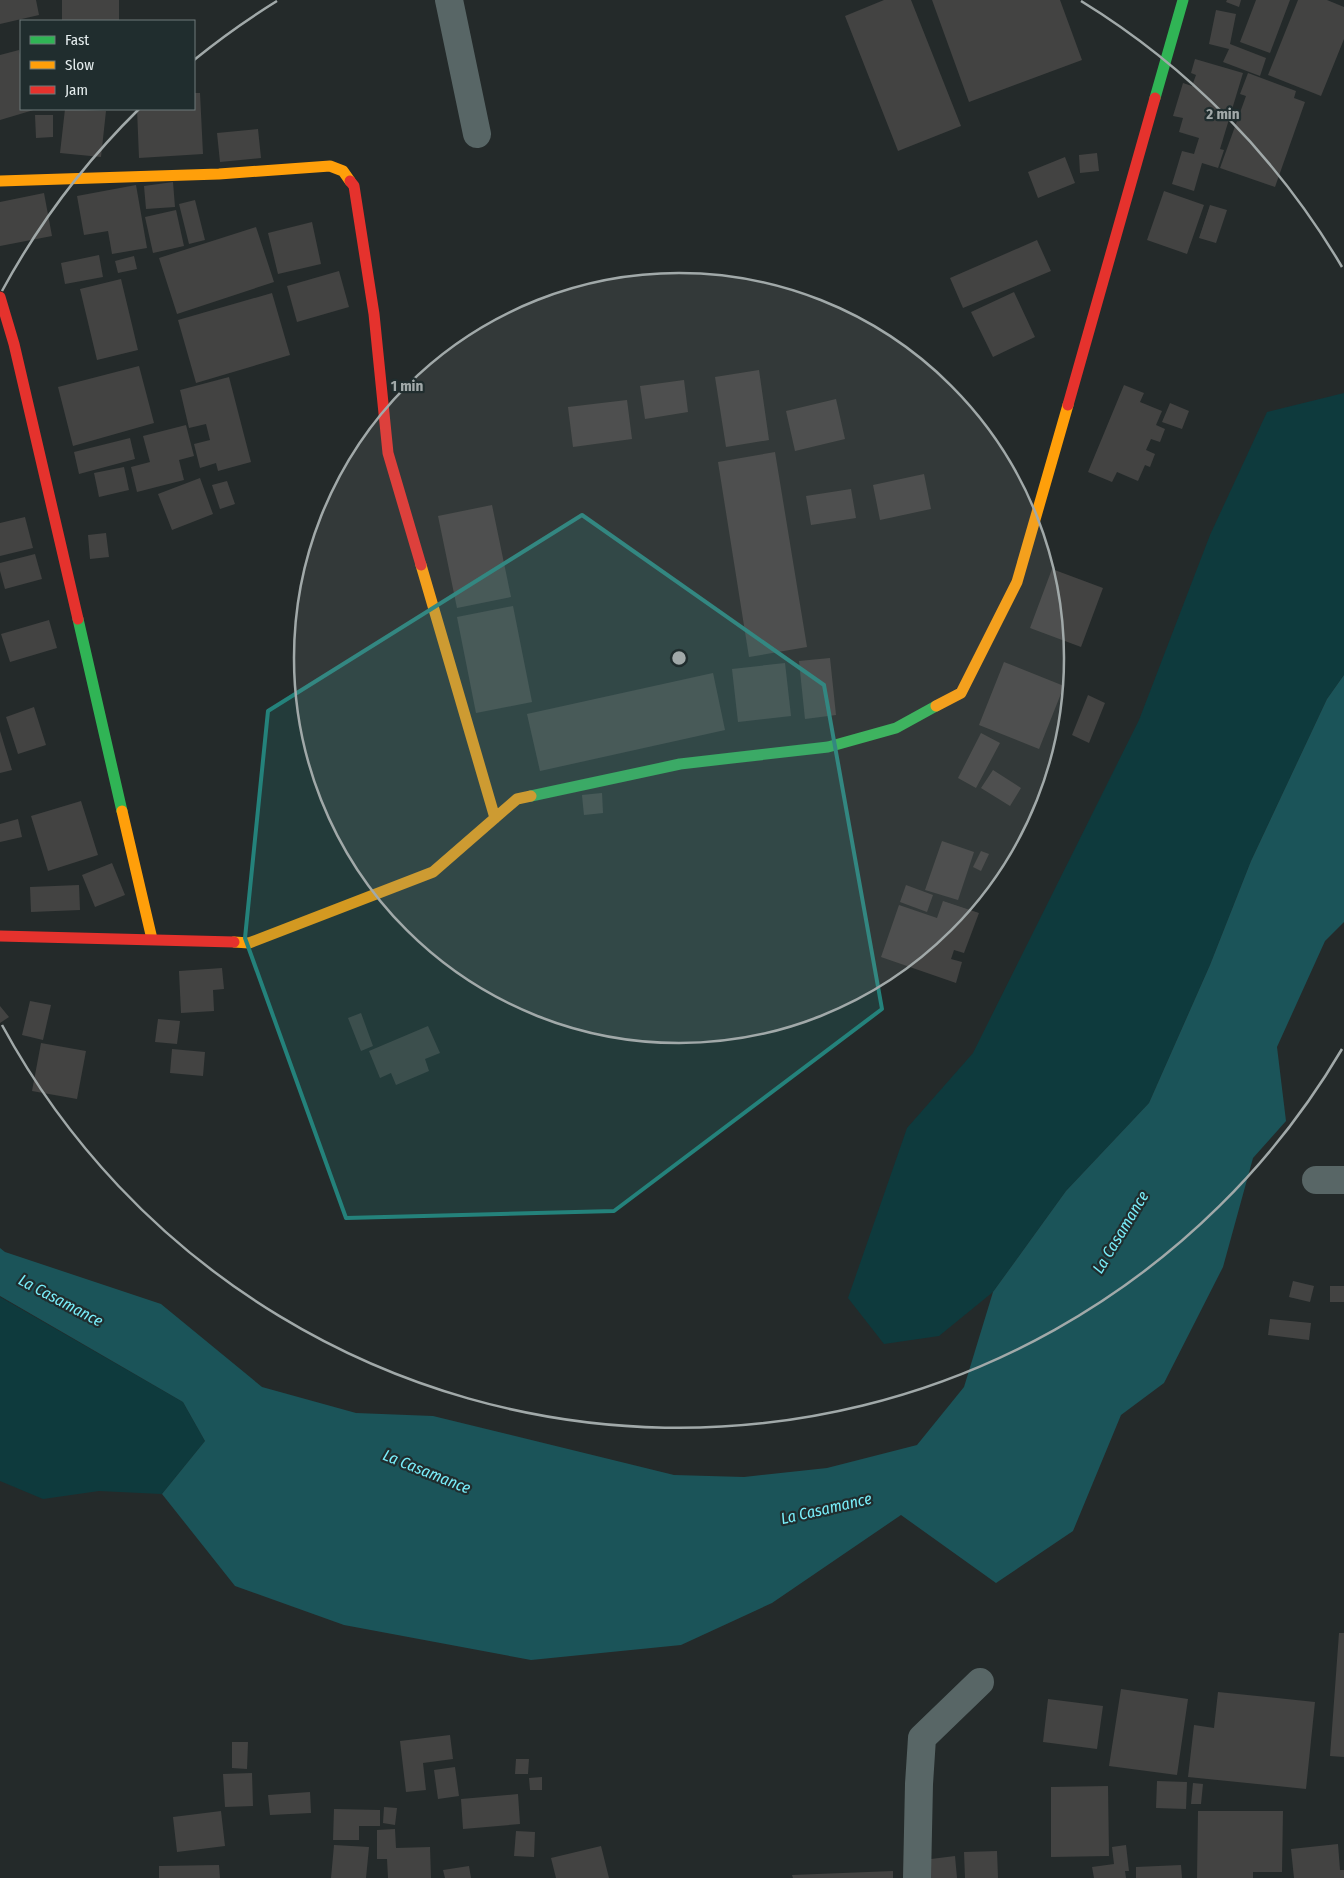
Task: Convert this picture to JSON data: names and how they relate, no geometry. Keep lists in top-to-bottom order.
{
  "water": ["La Casamance"],
  "legend": ["Fast", "Slow", "Jam"],
  "rings": ["2 min", "1 min"]
}
